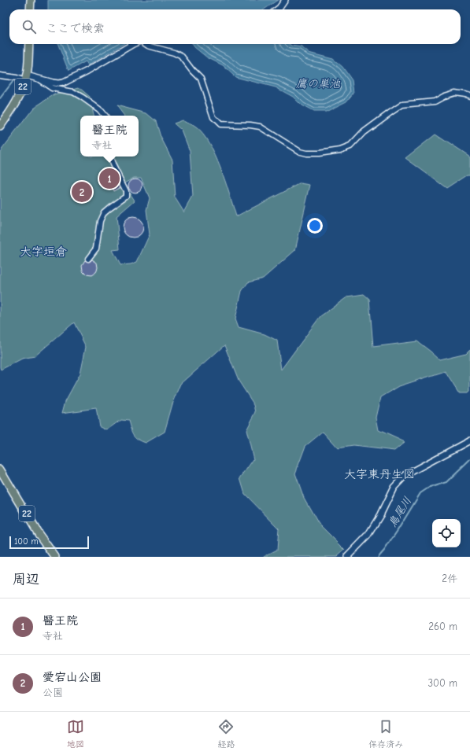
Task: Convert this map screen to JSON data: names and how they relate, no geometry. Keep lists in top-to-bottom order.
{
  "streets": {
    "main road": ["22"]
  },
  "districts": ["大字垣倉", "大字東丹生図"],
  "water": ["鷹の巣池", "鳥尾川"],
  "scale_bar": "100 m",
  "page": {
    "search": "ここで検索",
    "popup": ["醫王院", "寺社"],
    "pins": ["1", "2"],
    "scale": "100 m",
    "heading": ["周辺", "2件"],
    "list": [
      {
        "mark": "1",
        "name": "醫王院",
        "note": "寺社",
        "value": "260 m"
      },
      {
        "mark": "2",
        "name": "愛宕山公園",
        "note": "公園",
        "value": "300 m"
      }
    ],
    "nav": ["地図", "経路", "保存済み"]
  }
}
